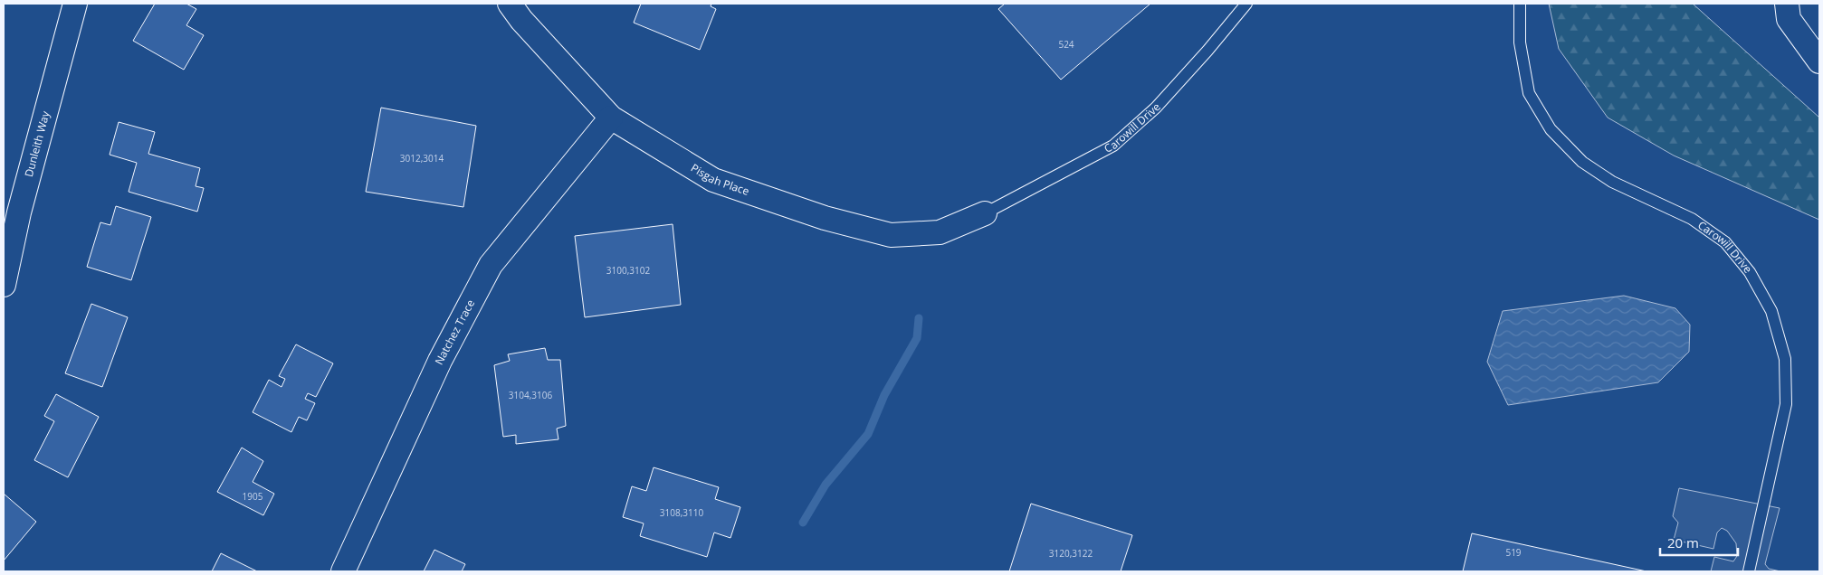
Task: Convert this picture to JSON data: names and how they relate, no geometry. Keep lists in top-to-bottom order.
{
  "streets": {
    "street": ["Dunleith Way", "Pisgah Place", "Natchez Trace"],
    "lane": ["Carowill Drive"]
  },
  "crossings": [
    ["Carowill Drive", "Pisgah Place"],
    ["Pisgah Place", "Natchez Trace"]
  ],
  "house_numbers": [
    "524",
    "3012,3014",
    "3100,3102",
    "3104,3106",
    "1905",
    "3108,3110",
    "519",
    "3120,3122"
  ],
  "scale_bar": "20 m"
}
